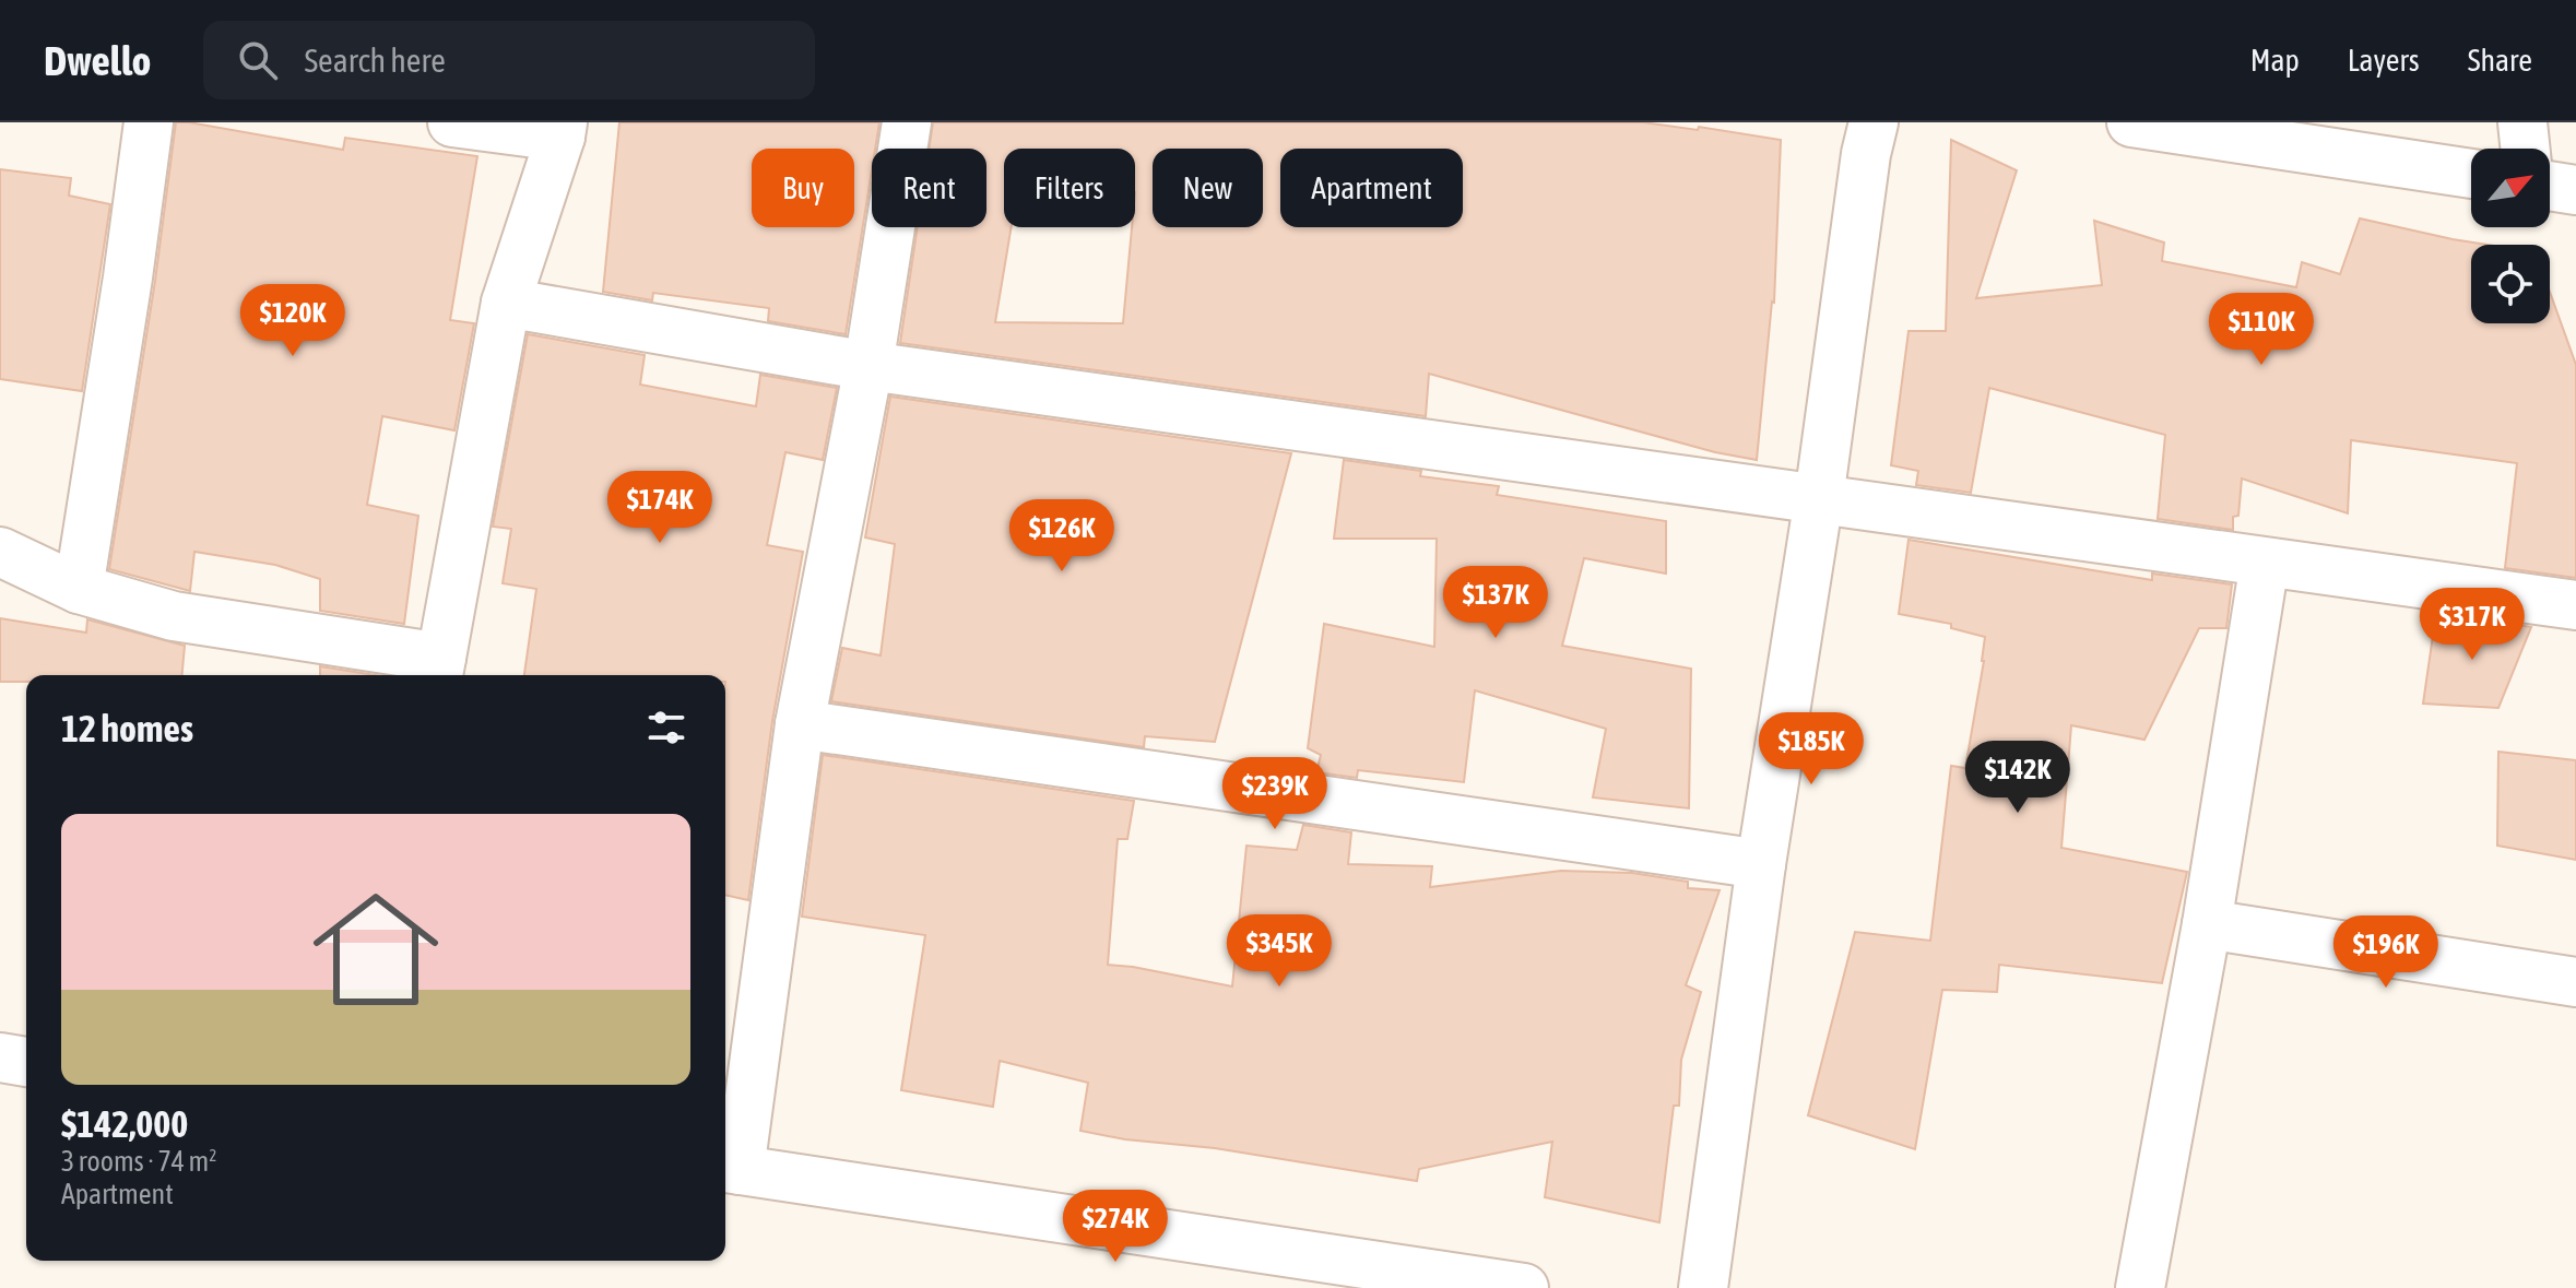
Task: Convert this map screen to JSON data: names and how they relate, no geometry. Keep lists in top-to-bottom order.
{
  "north": "top right",
  "page": {
    "header": "Dwello",
    "search": "Search here",
    "nav": ["Map", "Layers", "Share"],
    "chip": [
      "Buy",
      "Rent",
      "Filters",
      "New",
      "Apartment"
    ],
    "price": [
      "$120K",
      "$110K",
      "$174K",
      "$126K",
      "$137K",
      "$317K",
      "$185K",
      "$142K",
      "$239K",
      "$345K",
      "$196K",
      "$274K"
    ],
    "heading": "12 homes",
    "list": [
      {
        "name": "$142,000",
        "note": "3 rooms · 74 m² · Apartment"
      }
    ]
  }
}
